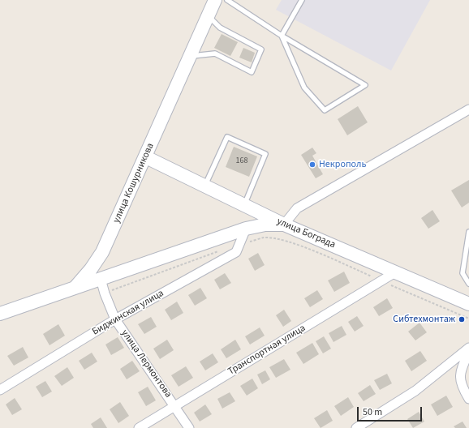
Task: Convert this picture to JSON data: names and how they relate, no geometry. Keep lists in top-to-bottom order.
{
  "streets": {
    "main road": ["улица Кошурникова", "улица Бограда"],
    "street": ["Биджинская улица", "Транспортная улица", "улица Лермонтова"]
  },
  "crossings": [
    ["улица Кошурникова", "улица Бограда"],
    ["улица Бограда", "Транспортная улица"],
    ["Биджинская улица", "улица Лермонтова"],
    ["Транспортная улица", "улица Лермонтова"]
  ],
  "places": ["Некрополь", "Сибтехмонтаж"],
  "house_numbers": ["168"],
  "scale_bar": "50 m"
}
